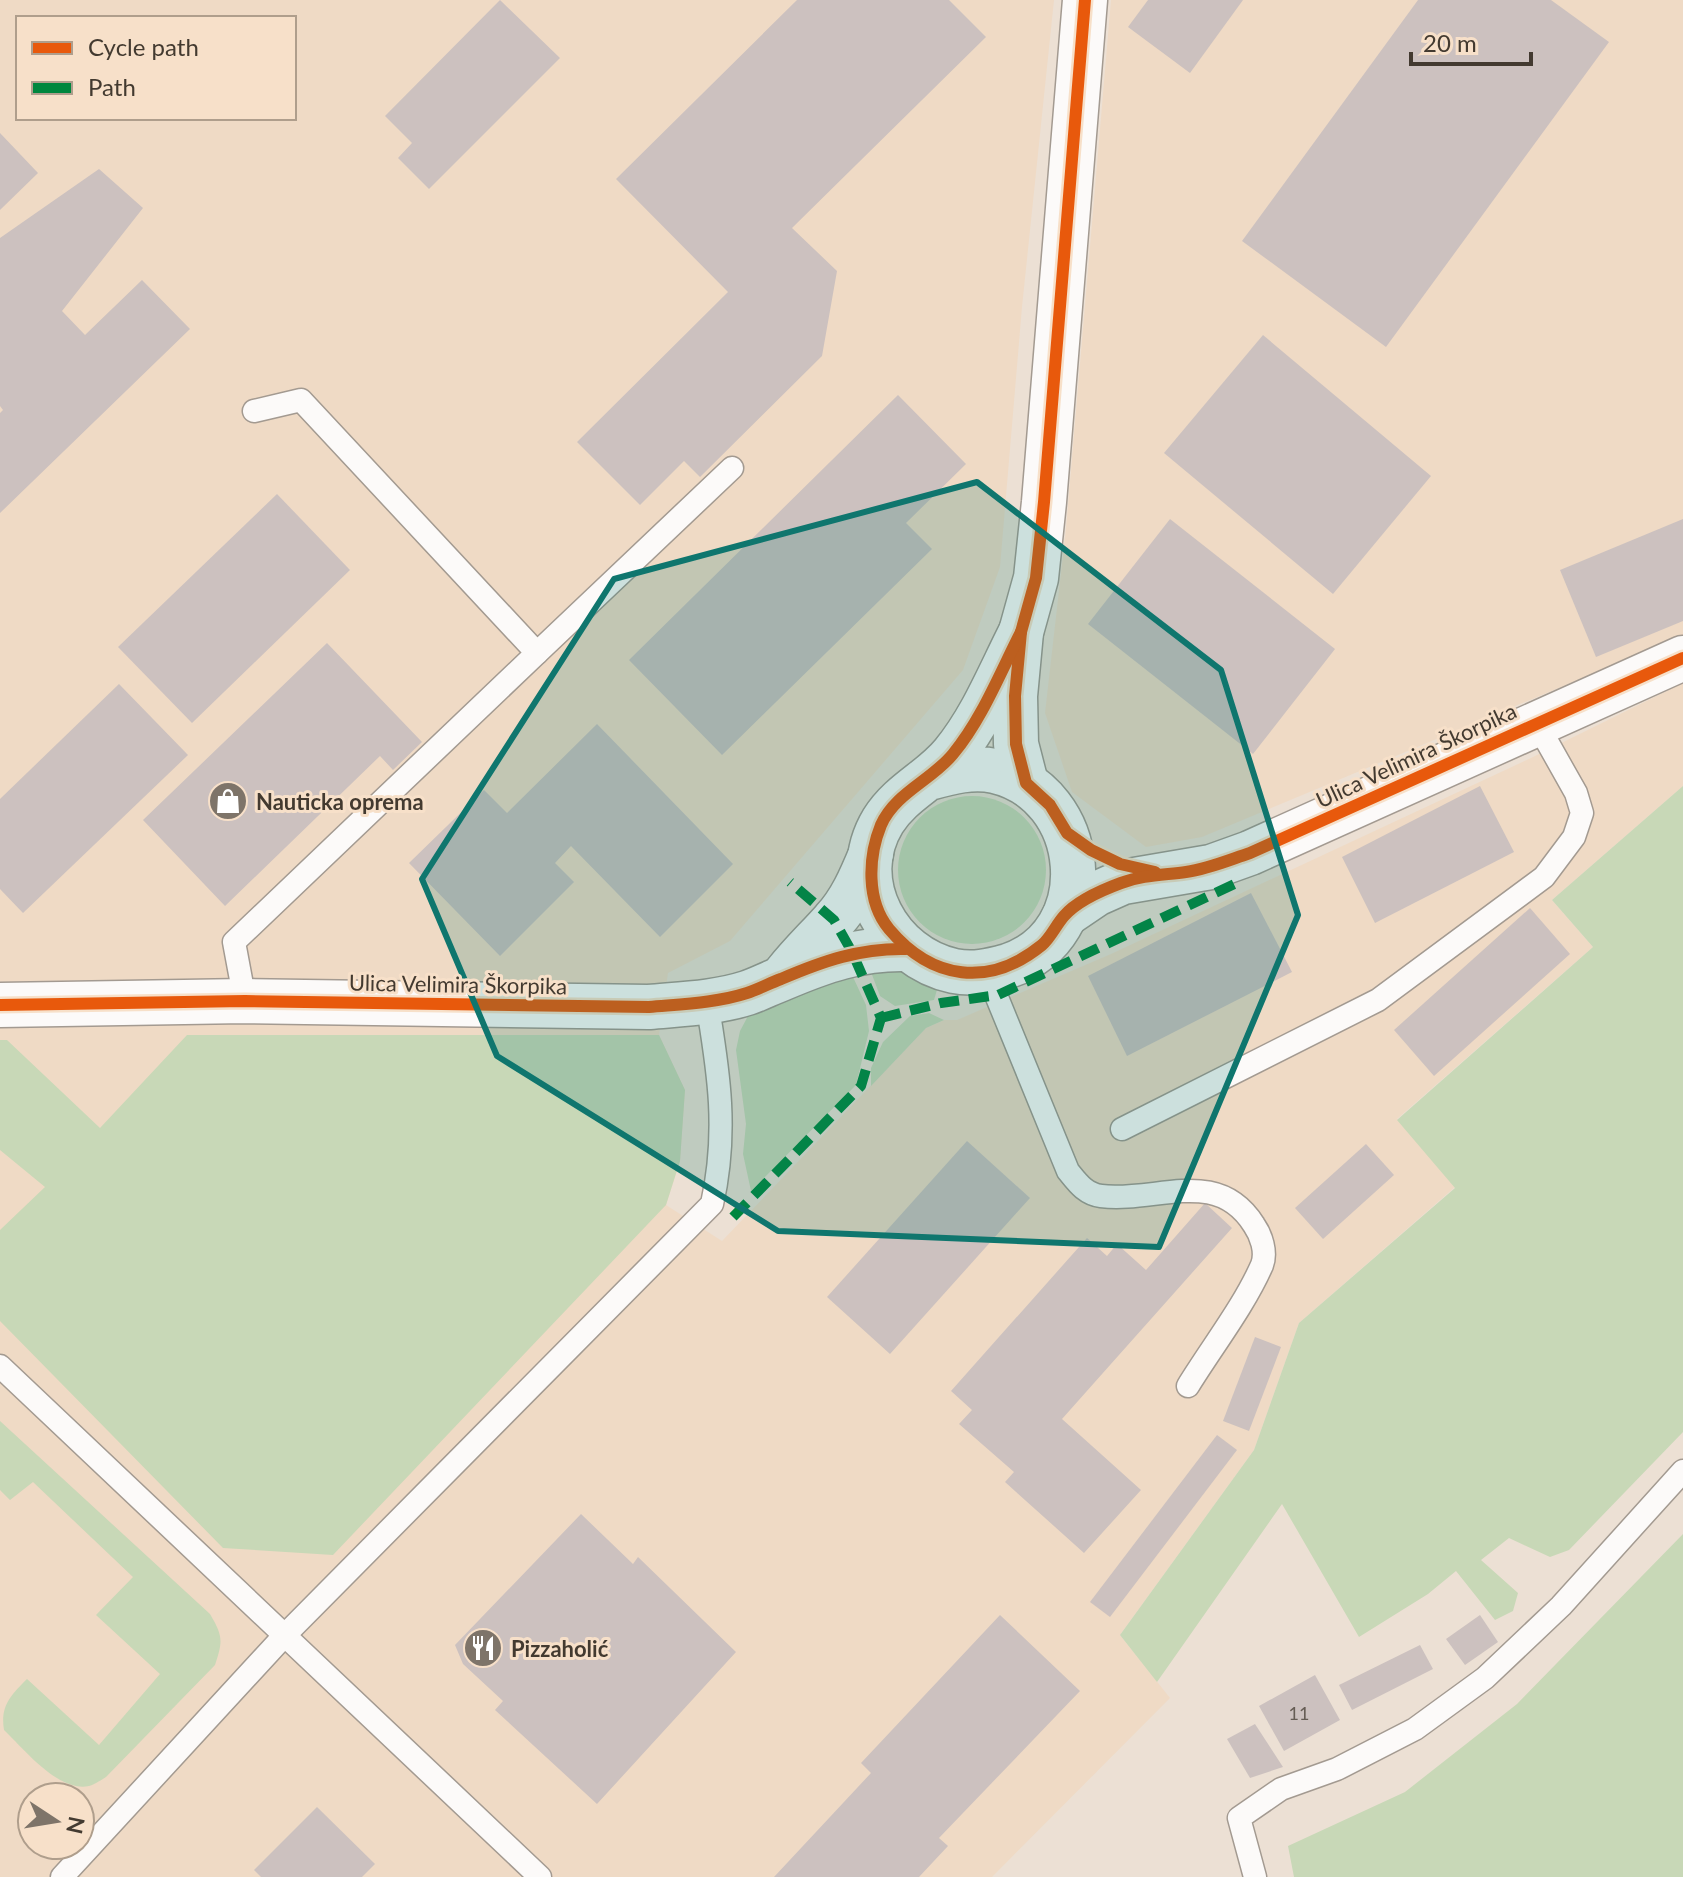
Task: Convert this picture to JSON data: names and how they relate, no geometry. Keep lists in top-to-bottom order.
{
  "streets": {
    "street": ["Ulica Velimira Škorpika"]
  },
  "places": {
    "shop": ["Nauticka oprema"],
    "restaurant": ["Pizzaholić"]
  },
  "house_numbers": ["11"],
  "legend": ["Cycle path", "Path"],
  "scale_bar": "20 m",
  "north": "right"
}
